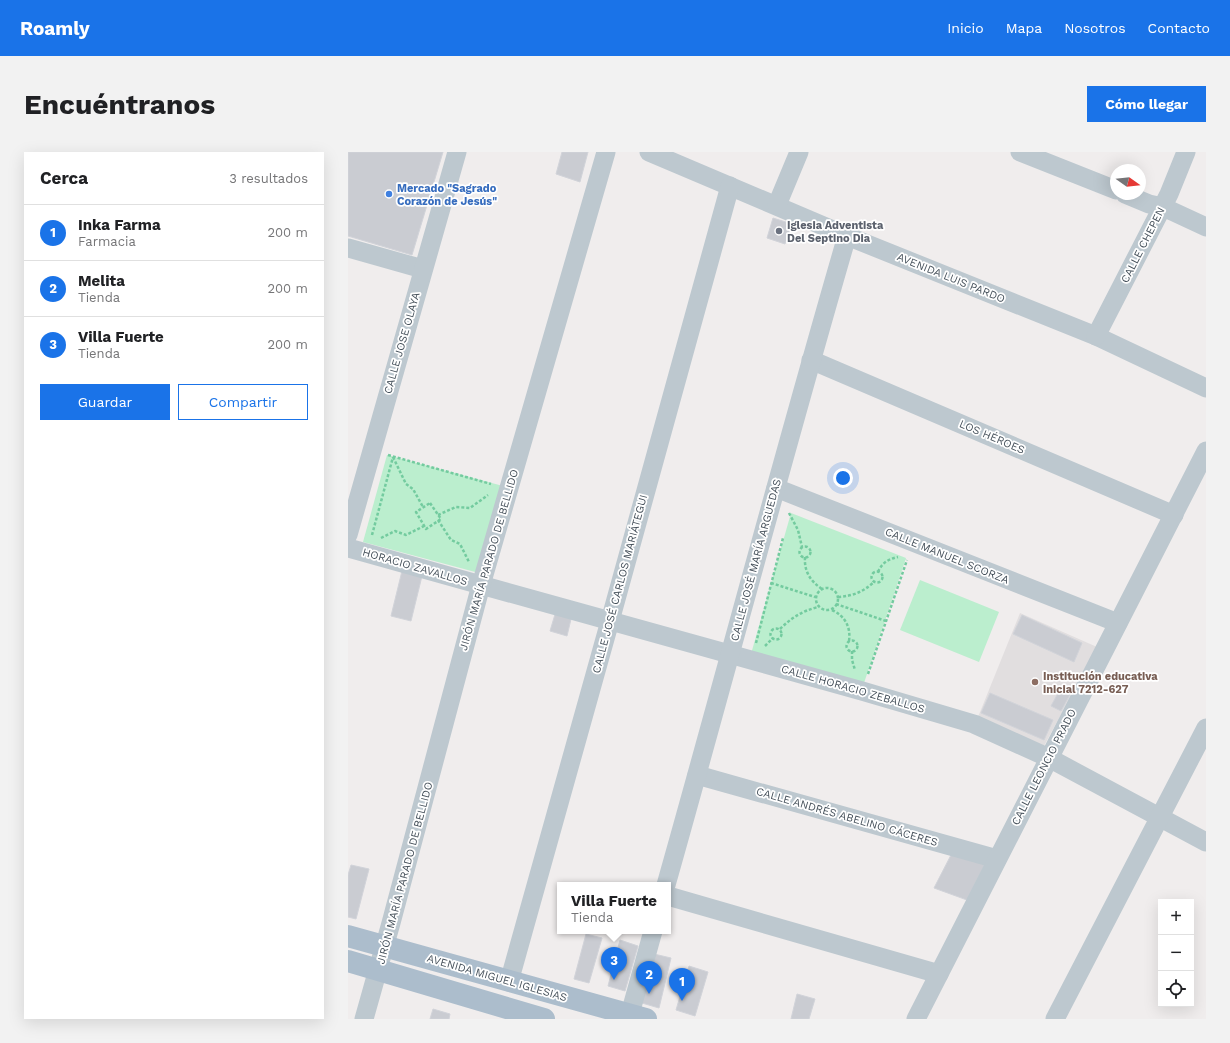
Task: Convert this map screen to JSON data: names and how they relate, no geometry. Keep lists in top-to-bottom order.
{
  "streets": {
    "main road": ["AVENIDA MIGUEL IGLESIAS"],
    "street": [
      "CALLE CHEPEN",
      "AVENIDA LUIS PARDO",
      "CALLE JOSE OLAYA",
      "LOS HÉROES",
      "CALLE MANUEL SCORZA",
      "JIRÓN MARÍA PARADO DE BELLIDO",
      "CALLE JOSÉ MARÍA ARGUEDAS",
      "HORACIO ZAVALLOS",
      "CALLE JOSÉ CARLOS MARIÁTEGUI",
      "CALLE HORACIO ZEBALLOS",
      "CALLE LEONCIO PRADO",
      "CALLE ANDRÉS ABELINO CÁCERES"
    ]
  },
  "crossings": [
    ["CALLE CHEPEN", "AVENIDA LUIS PARDO"],
    ["AVENIDA LUIS PARDO", "CALLE JOSÉ MARÍA ARGUEDAS"],
    ["AVENIDA LUIS PARDO", "CALLE JOSÉ CARLOS MARIÁTEGUI"],
    ["LOS HÉROES", "CALLE JOSÉ MARÍA ARGUEDAS"],
    ["LOS HÉROES", "CALLE LEONCIO PRADO"],
    ["CALLE MANUEL SCORZA", "CALLE JOSÉ MARÍA ARGUEDAS"],
    ["CALLE MANUEL SCORZA", "CALLE LEONCIO PRADO"],
    ["JIRÓN MARÍA PARADO DE BELLIDO", "HORACIO ZAVALLOS"],
    ["JIRÓN MARÍA PARADO DE BELLIDO", "CALLE HORACIO ZEBALLOS"],
    ["JIRÓN MARÍA PARADO DE BELLIDO", "AVENIDA MIGUEL IGLESIAS"],
    ["CALLE JOSÉ MARÍA ARGUEDAS", "CALLE HORACIO ZEBALLOS"],
    ["CALLE JOSÉ MARÍA ARGUEDAS", "CALLE ANDRÉS ABELINO CÁCERES"],
    ["HORACIO ZAVALLOS", "CALLE HORACIO ZEBALLOS"],
    ["CALLE JOSÉ CARLOS MARIÁTEGUI", "CALLE HORACIO ZEBALLOS"],
    ["CALLE JOSÉ CARLOS MARIÁTEGUI", "AVENIDA MIGUEL IGLESIAS"],
    ["CALLE HORACIO ZEBALLOS", "CALLE LEONCIO PRADO"],
    ["CALLE LEONCIO PRADO", "CALLE ANDRÉS ABELINO CÁCERES"]
  ],
  "places": ["Mercado \"Sagrado Corazón de Jesús\"", "Iglesia Adventista Del Septino Dia", "Institución educativa inicial 7212-627"],
  "north": "right",
  "page": {
    "header": "Roamly",
    "nav": [
      "Inicio",
      "Mapa",
      "Nosotros",
      "Contacto"
    ],
    "buttons": [
      "Cómo llegar",
      ["Guardar", "Compartir"]
    ],
    "title": "Encuéntranos",
    "heading": ["Cerca", "3 resultados"],
    "list": [
      {
        "mark": "1",
        "name": "Inka Farma",
        "note": "Farmacia",
        "value": "200 m"
      },
      {
        "mark": "2",
        "name": "Melita",
        "note": "Tienda",
        "value": "200 m"
      },
      {
        "mark": "3",
        "name": "Villa Fuerte",
        "note": "Tienda",
        "value": "200 m"
      }
    ],
    "popup": ["Villa Fuerte", "Tienda"],
    "map_buttons": ["+", "−"],
    "pins": ["3", "2", "1"]
  }
}
